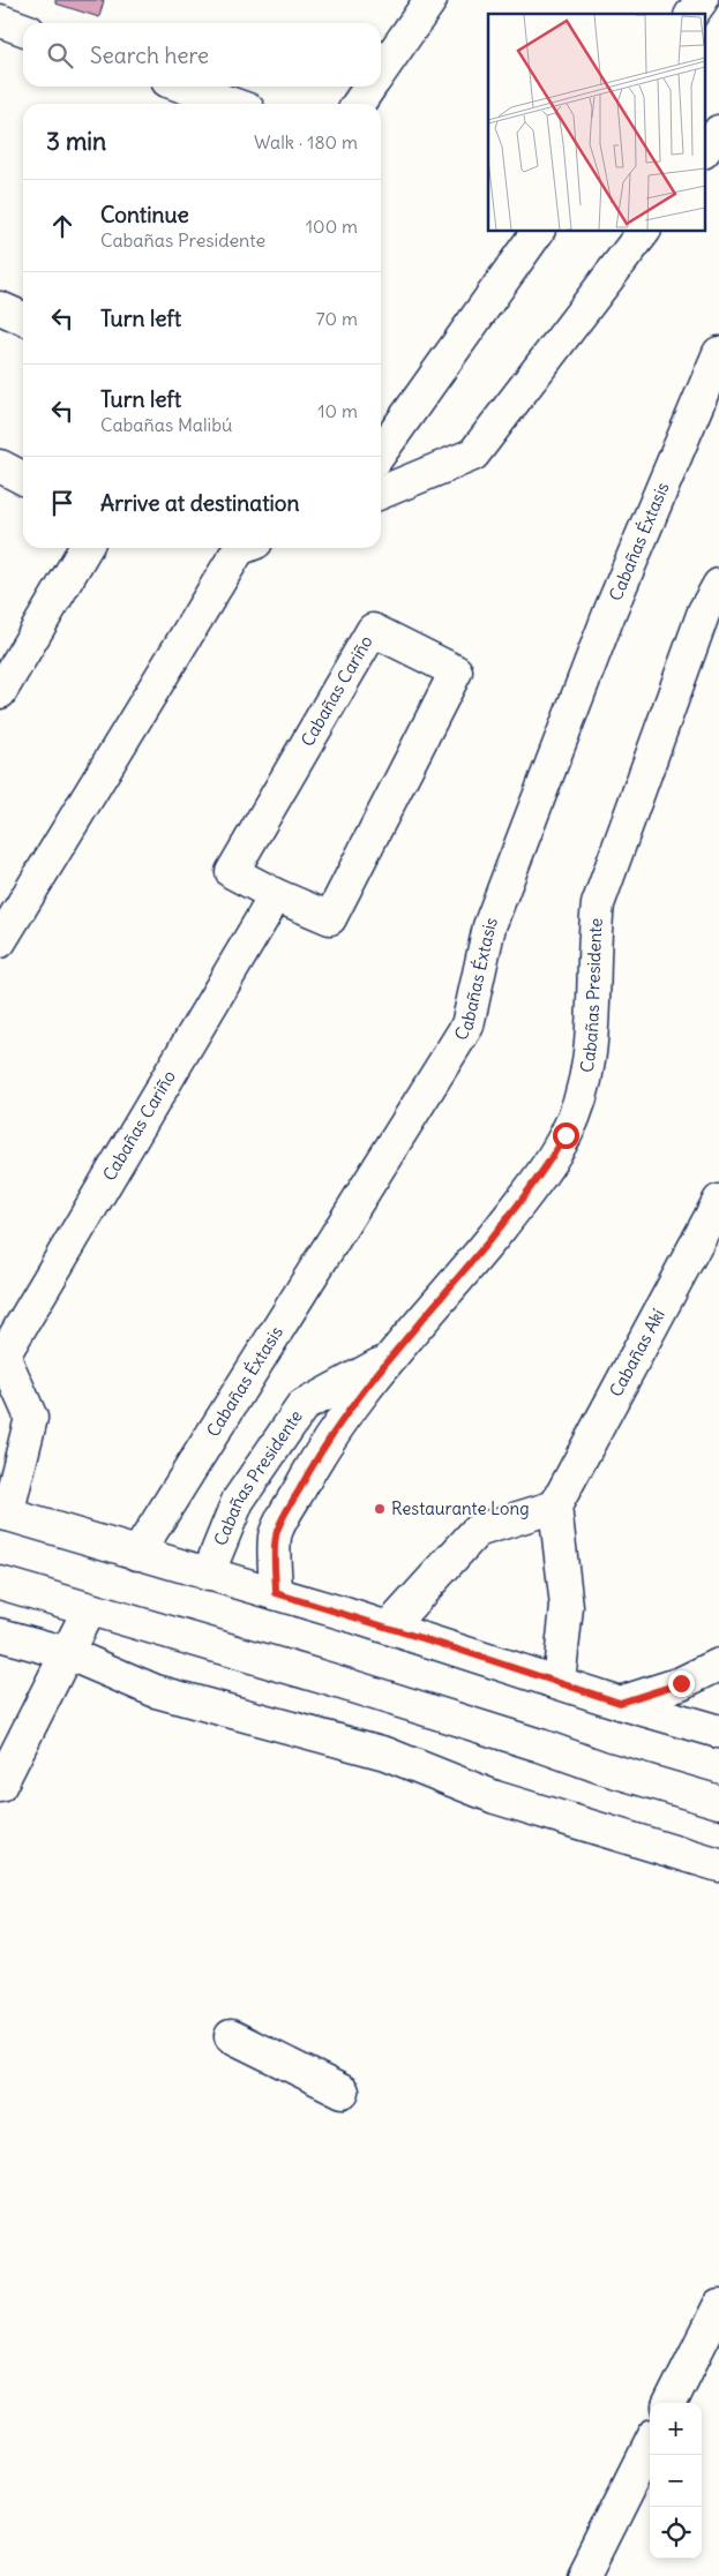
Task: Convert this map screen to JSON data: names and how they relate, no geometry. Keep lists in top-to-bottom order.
{
  "streets": {
    "street": [
      "Cabañas Éxtasis",
      "Cabañas Cariño",
      "Cabañas Presidente",
      "Cabañas Akí"
    ]
  },
  "places": ["Restaurante Long"],
  "page": {
    "search": "Search here",
    "heading": ["3 min", "Walk · 180 m"],
    "list": [
      ["Continue", "Cabañas Presidente", "100 m"],
      ["Turn left", "70 m"],
      ["Turn left", "Cabañas Malibú", "10 m"],
      "Arrive at destination"
    ],
    "map_buttons": ["+", "−"]
  }
}
